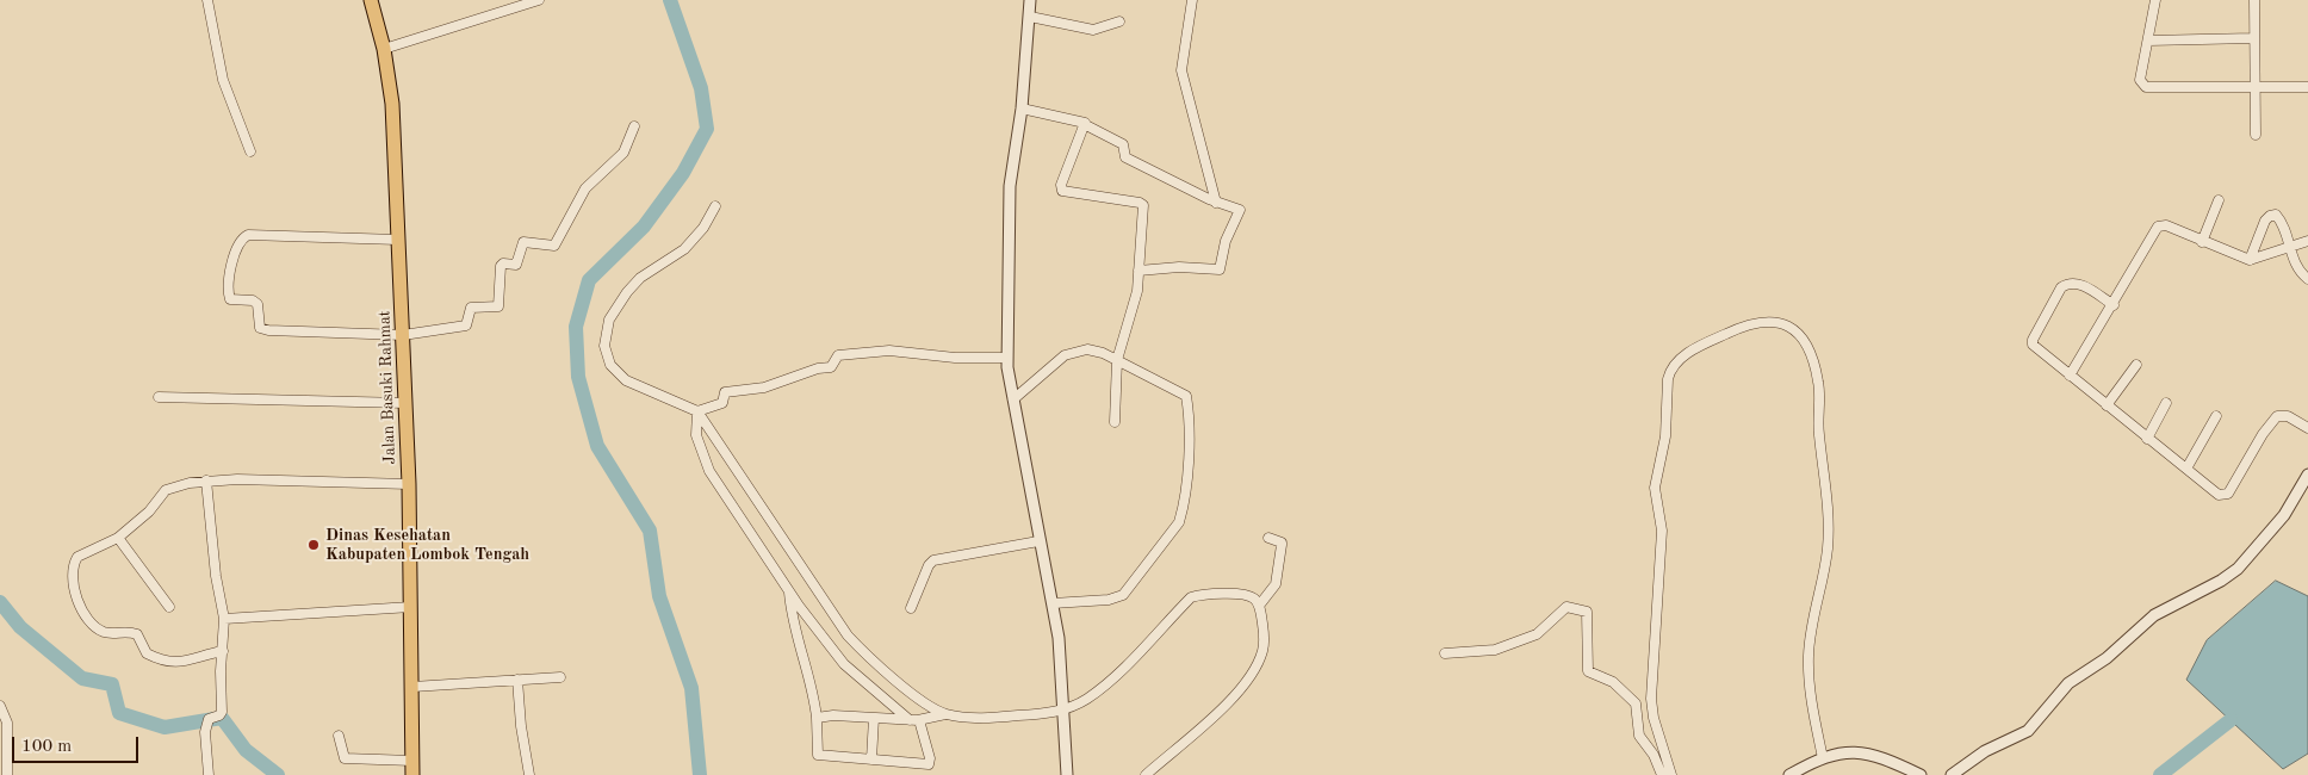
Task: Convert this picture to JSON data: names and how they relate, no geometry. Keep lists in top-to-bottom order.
{
  "streets": {
    "main road": ["Jalan Basuki Rahmat"]
  },
  "places": ["Dinas Kesehatan Kabupaten Lombok Tengah"],
  "scale_bar": "100 m"
}
